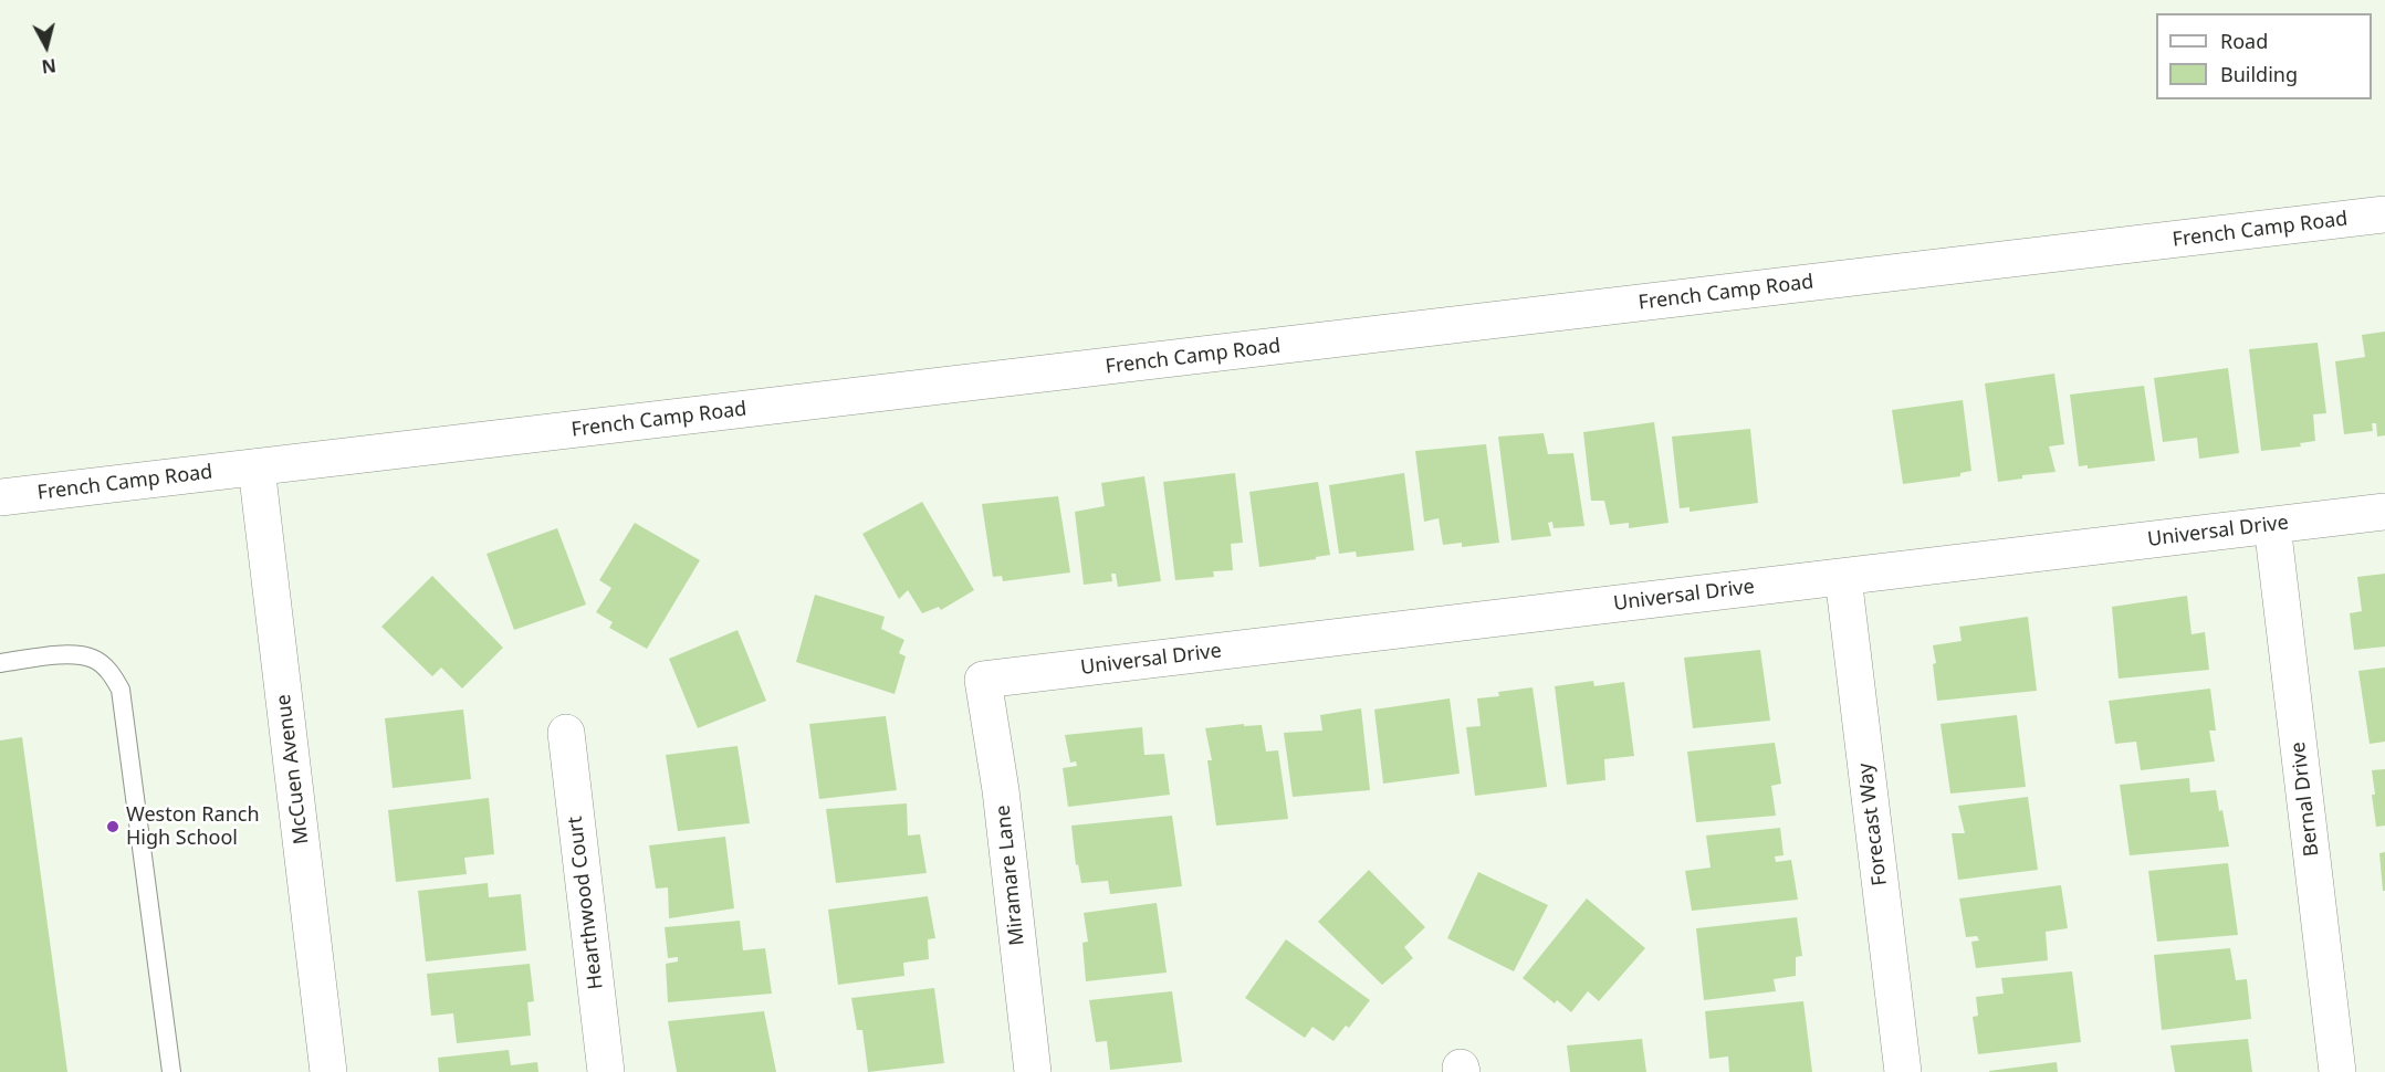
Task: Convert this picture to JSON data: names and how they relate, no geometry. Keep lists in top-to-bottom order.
{
  "streets": {
    "street": [
      "French Camp Road",
      "Universal Drive",
      "McCuen Avenue",
      "Bernal Drive",
      "Forecast Way",
      "Miramare Lane",
      "Hearthwood Court"
    ]
  },
  "crossings": [
    ["French Camp Road", "McCuen Avenue"],
    ["Universal Drive", "Bernal Drive"],
    ["Universal Drive", "Forecast Way"],
    ["Universal Drive", "Miramare Lane"]
  ],
  "places": ["Weston Ranch High School"],
  "legend": ["Road", "Building"],
  "north": "bottom"
}
